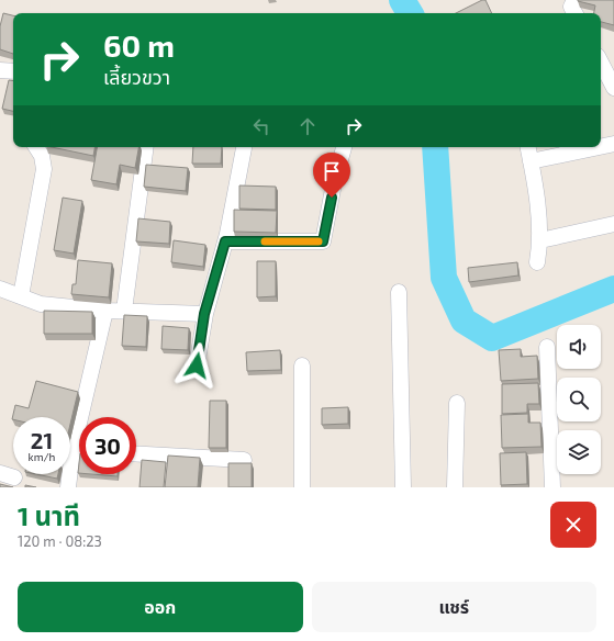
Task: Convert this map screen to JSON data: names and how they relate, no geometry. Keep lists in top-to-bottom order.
{
  "page": {
    "turn": ["60 m", "เลี้ยวขวา"],
    "speed": "21 km/h",
    "limit": "30",
    "heading": ["1 นาที", "120 m · 08:23"],
    "buttons": ["ออก", "แชร์"]
  }
}
